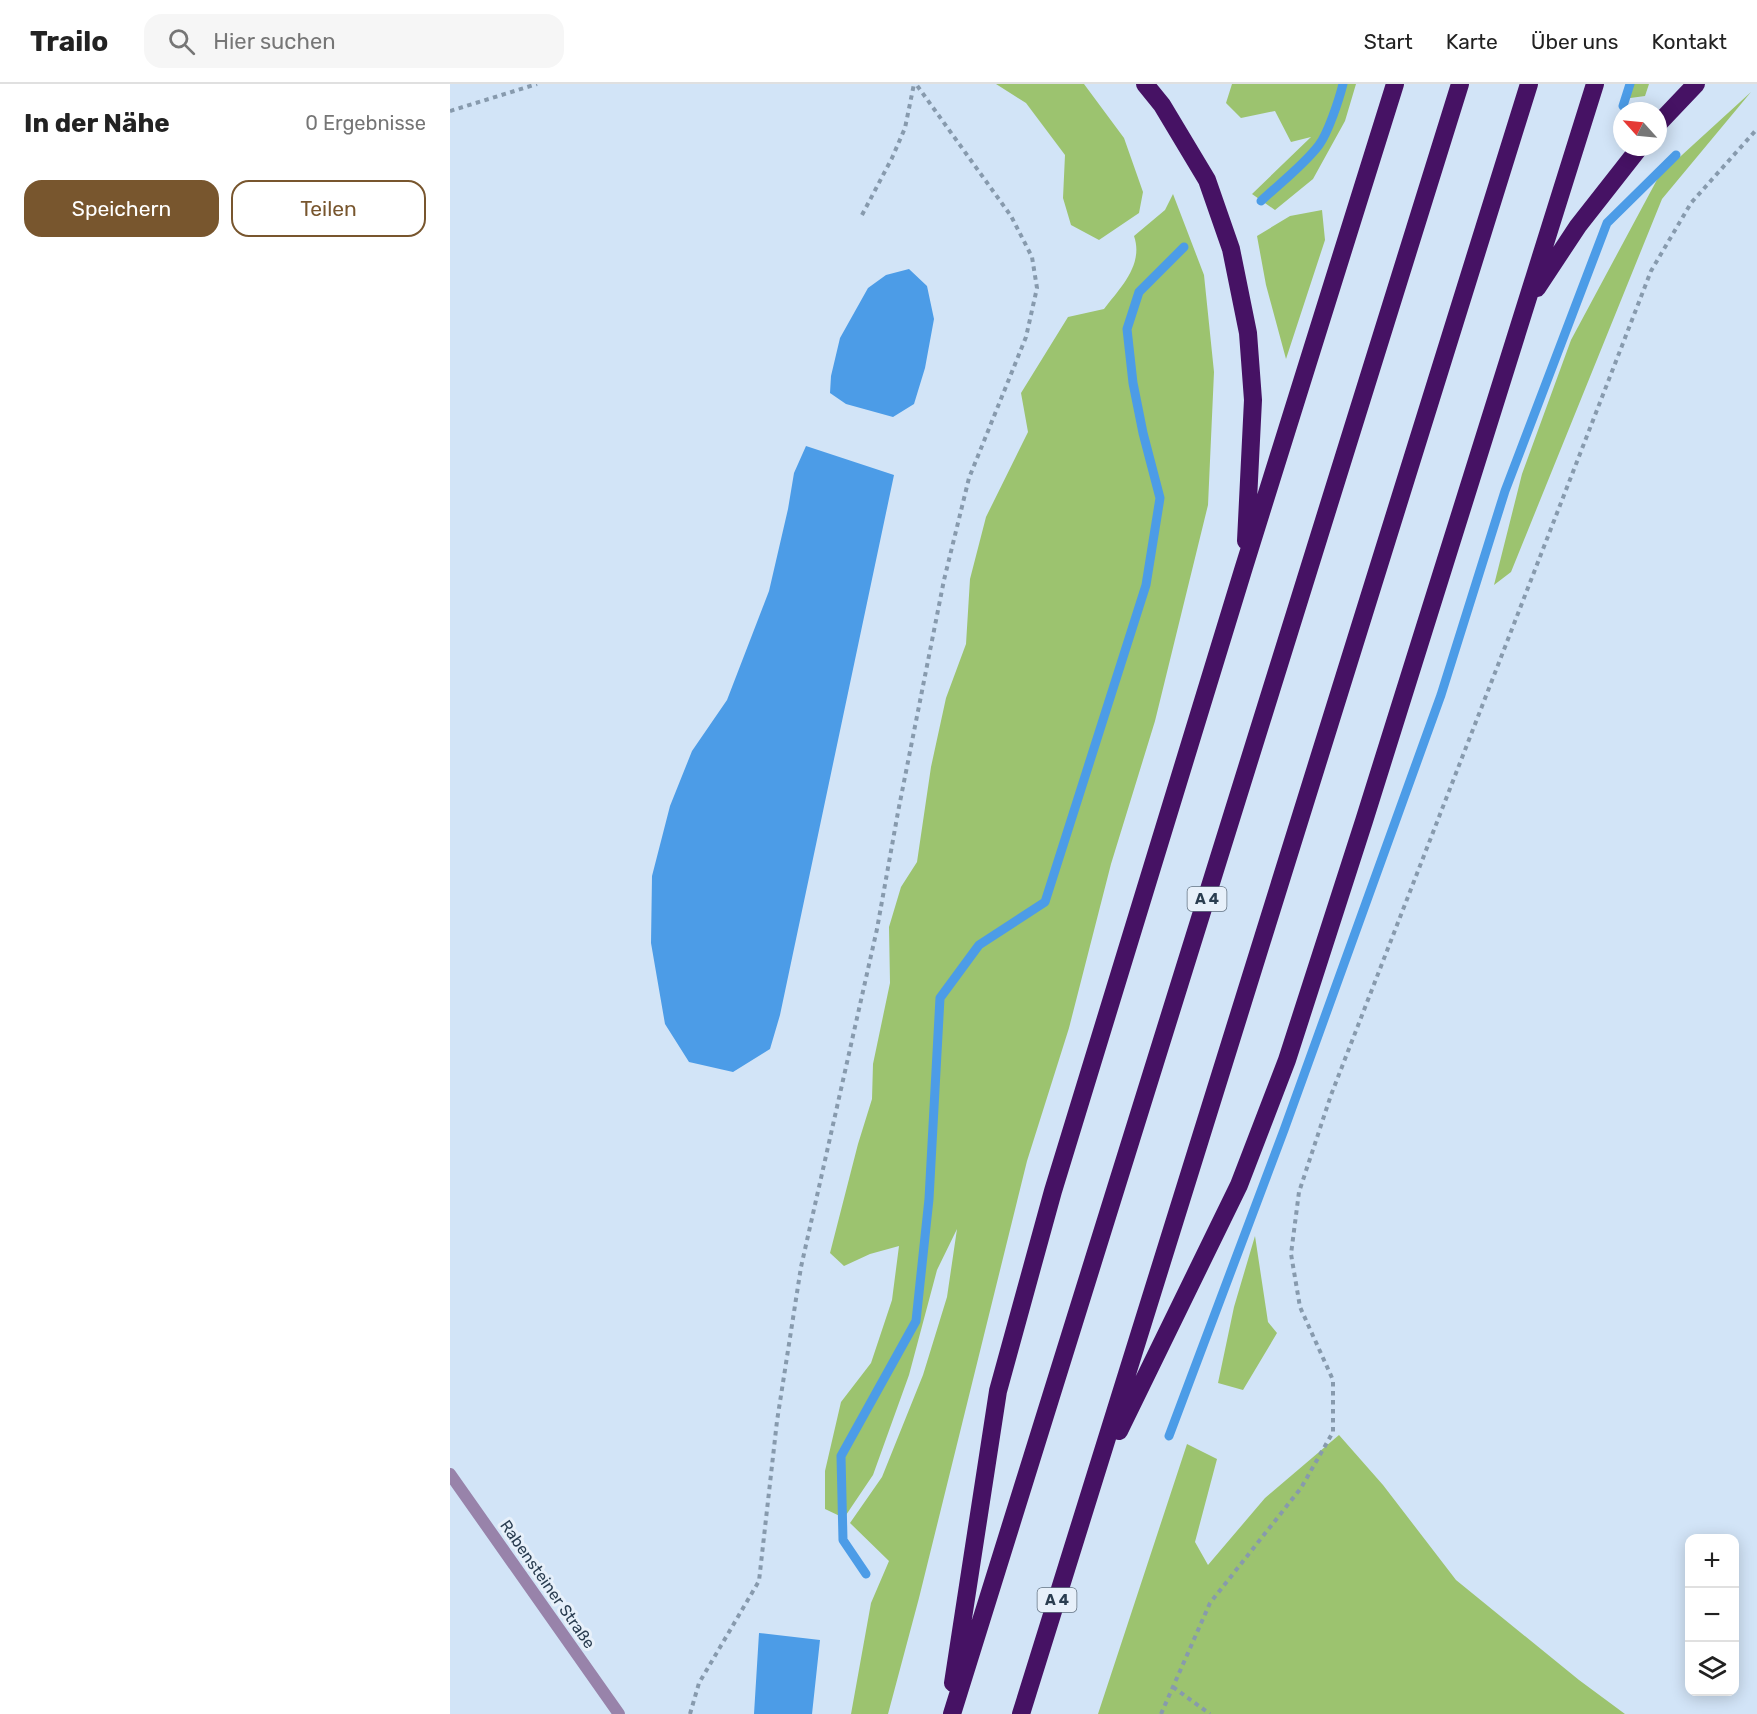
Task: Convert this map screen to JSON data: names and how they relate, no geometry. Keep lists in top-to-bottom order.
{
  "streets": {
    "highway": ["A 4"],
    "street": ["Rabensteiner Straße"]
  },
  "north": "top left",
  "page": {
    "header": "Trailo",
    "search": "Hier suchen",
    "nav": [
      "Start",
      "Karte",
      "Über uns",
      "Kontakt"
    ],
    "heading": ["In der Nähe", "0 Ergebnisse"],
    "buttons": ["Speichern", "Teilen"],
    "map_buttons": ["+", "−"]
  }
}
